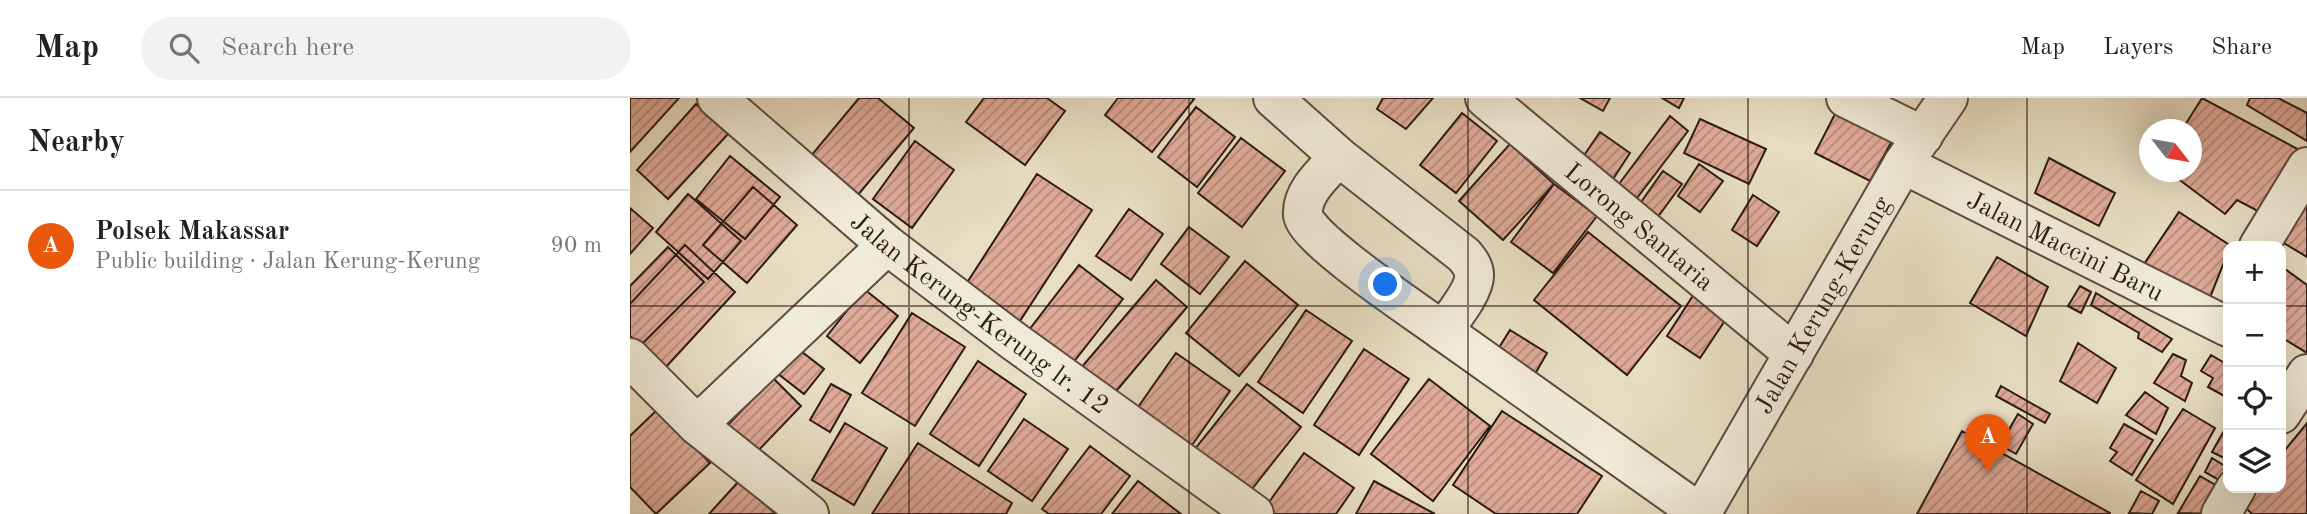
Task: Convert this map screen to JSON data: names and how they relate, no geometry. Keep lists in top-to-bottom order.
{
  "streets": {
    "street": [
      "Lorong Santaria",
      "Jalan Maccini Baru",
      "Jalan Kerung-Kerung",
      "Jalan Kerung-Kerung lr. 12"
    ]
  },
  "crossings": [
    ["Lorong Santaria", "Jalan Kerung-Kerung"],
    ["Jalan Maccini Baru", "Jalan Kerung-Kerung"]
  ],
  "north": "bottom right",
  "page": {
    "header": "Map",
    "search": "Search here",
    "nav": ["Map", "Layers", "Share"],
    "heading": "Nearby",
    "list": [
      {
        "mark": "A",
        "name": "Polsek Makassar",
        "note": "Public building · Jalan Kerung-Kerung",
        "value": "90 m"
      }
    ],
    "map_buttons": ["+", "−"],
    "pins": "A"
  }
}
